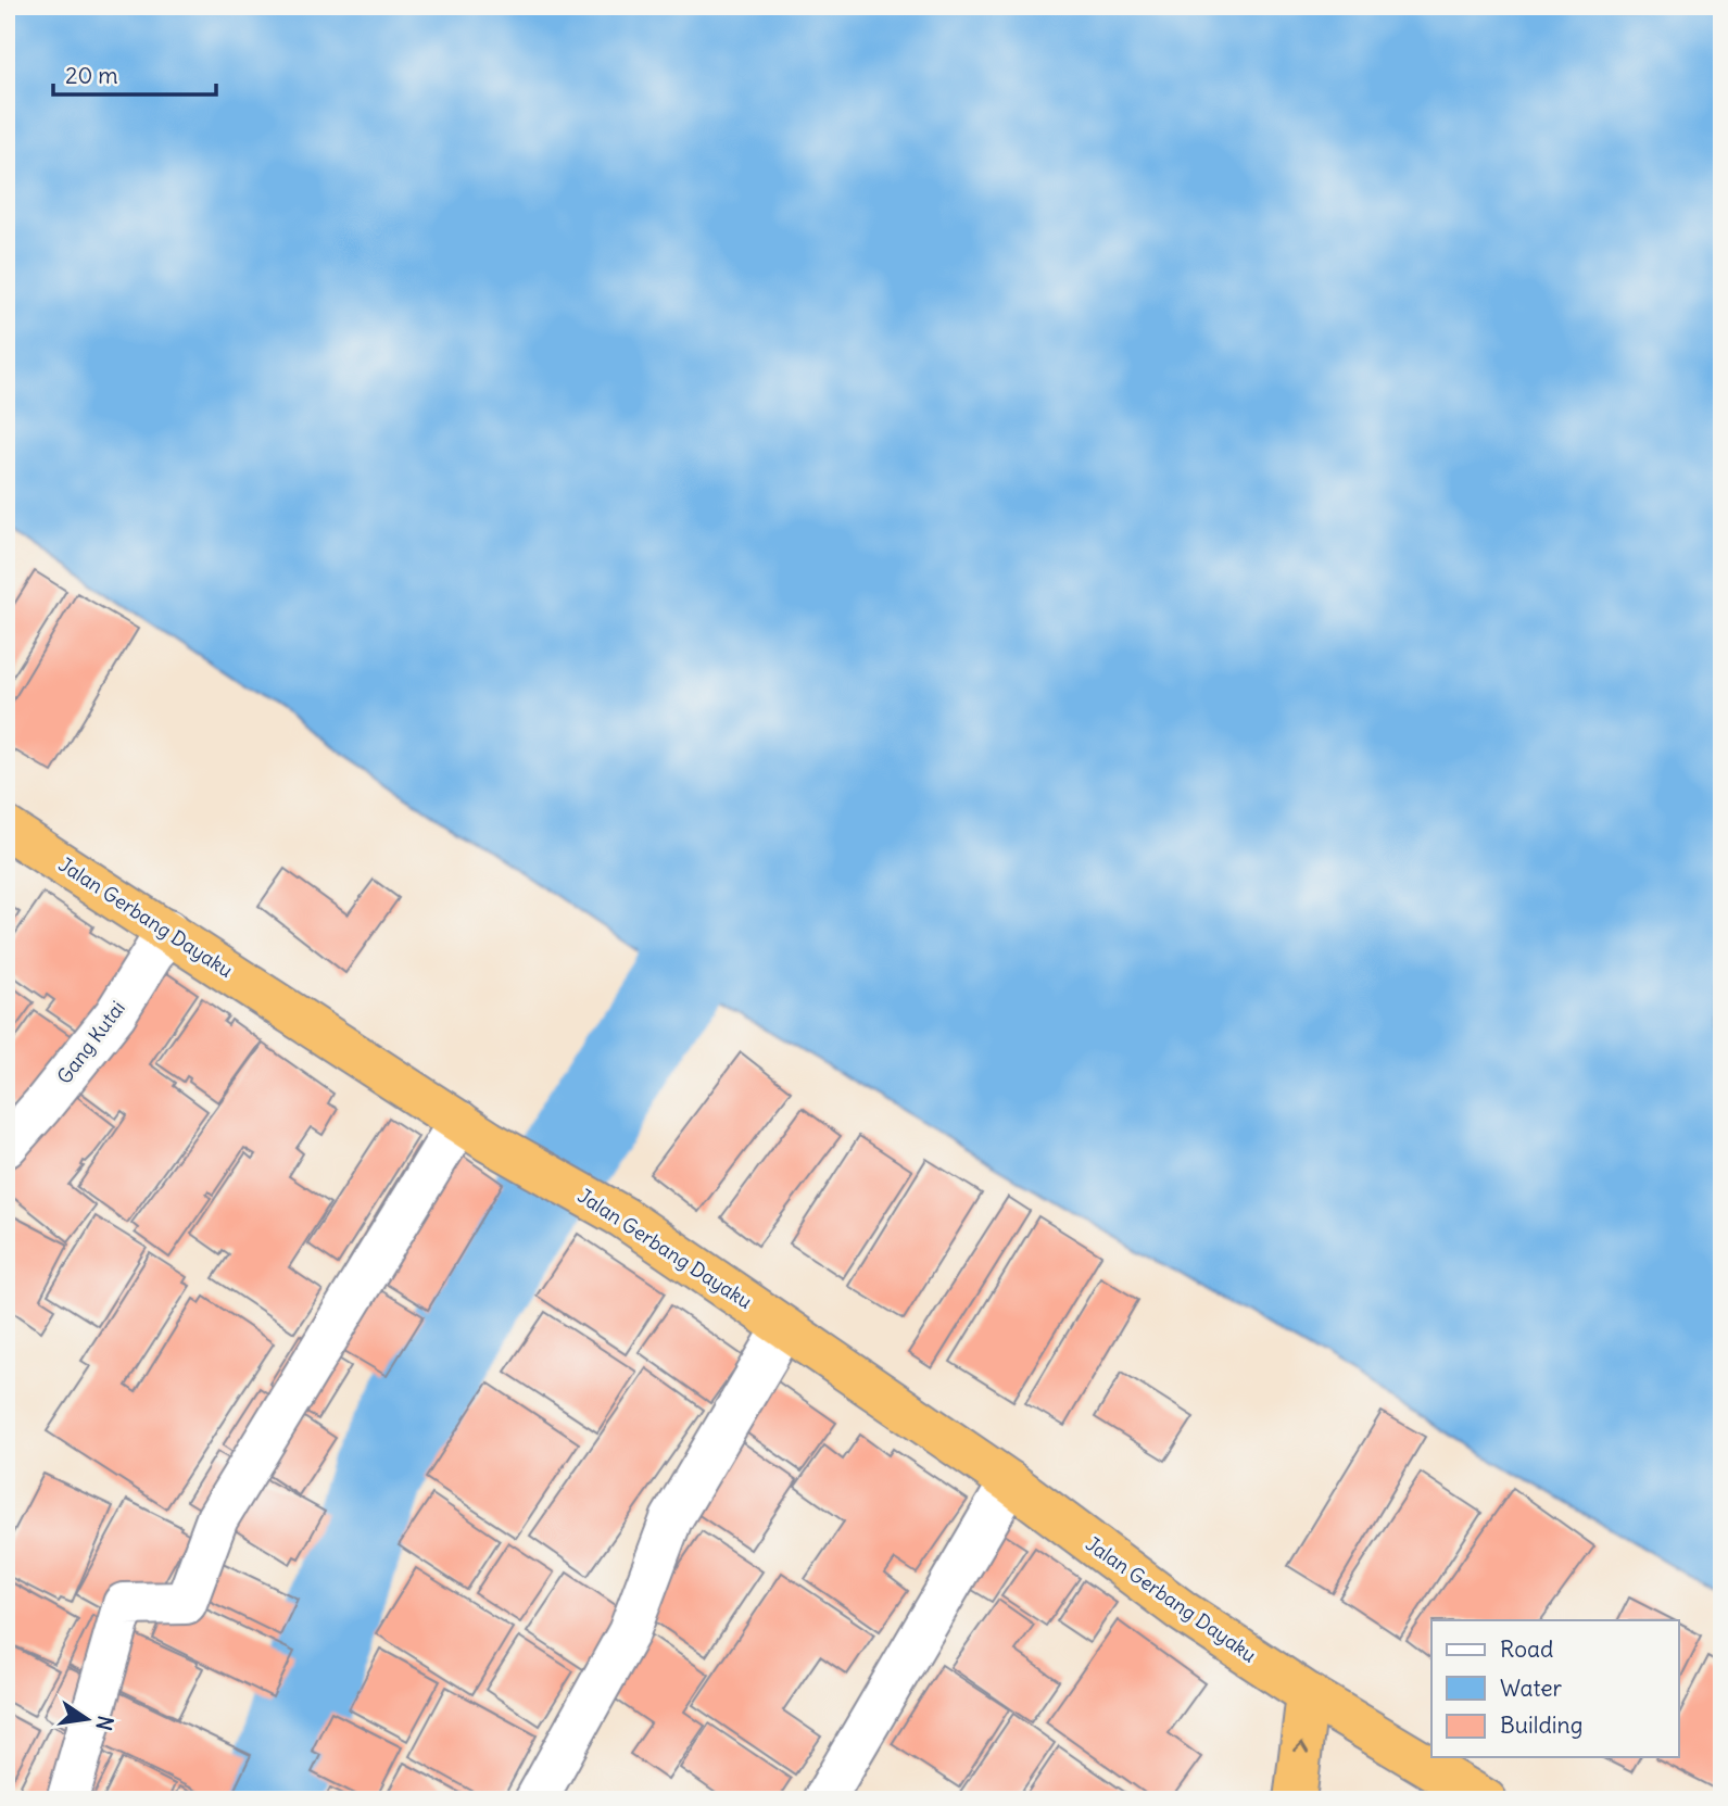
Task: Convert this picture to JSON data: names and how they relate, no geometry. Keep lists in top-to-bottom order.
{
  "streets": {
    "highway": ["Jalan Gerbang Dayaku"],
    "street": ["Gang Kutai"]
  },
  "crossings": [
    ["Jalan Gerbang Dayaku", "Gang Kutai"]
  ],
  "legend": ["Road", "Water", "Building"],
  "scale_bar": "20 m",
  "north": "right"
}
